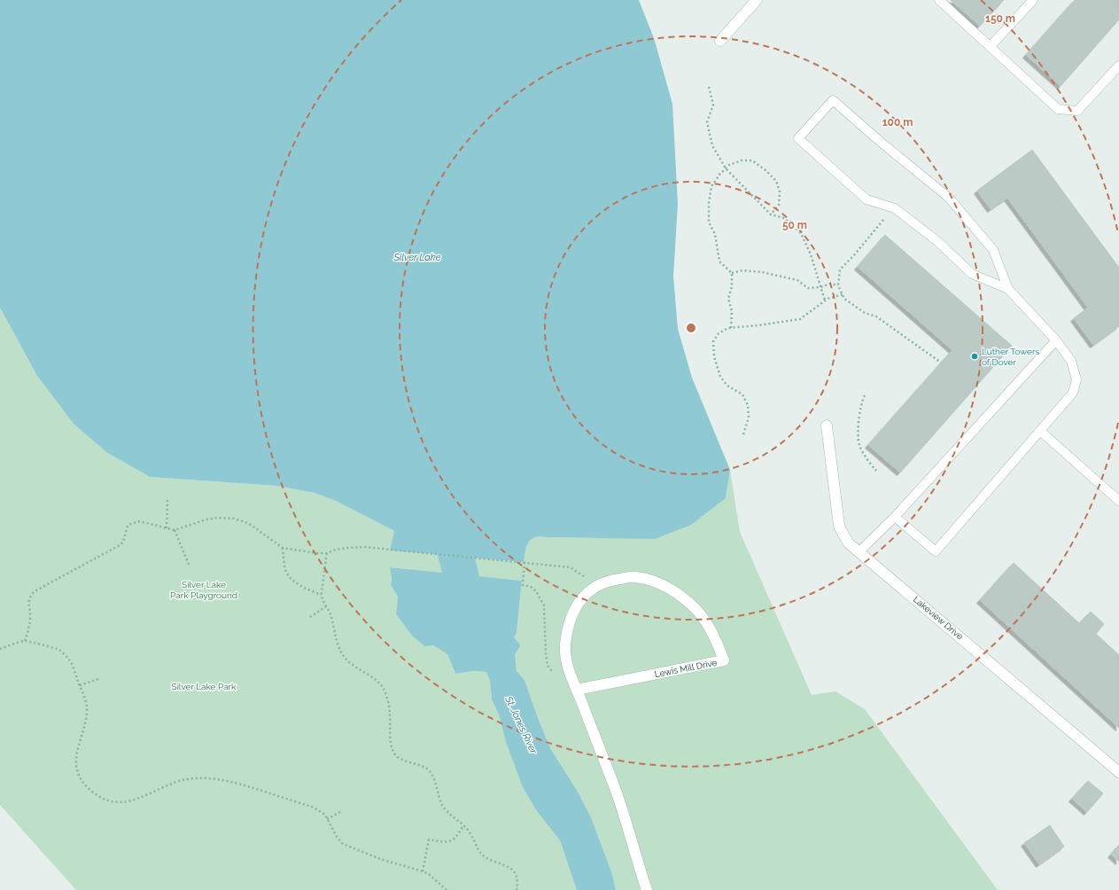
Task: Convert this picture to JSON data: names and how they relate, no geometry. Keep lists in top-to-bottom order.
{
  "streets": {
    "street": ["Lakeview Drive", "Lewis Mill Drive"]
  },
  "water": ["Silver Lake", "St. Jones River"],
  "parks": ["Silver Lake Park Playground", "Silver Lake Park"],
  "places": ["Luther Towers of Dover"],
  "rings": ["150 m", "100 m", "50 m"]
}
